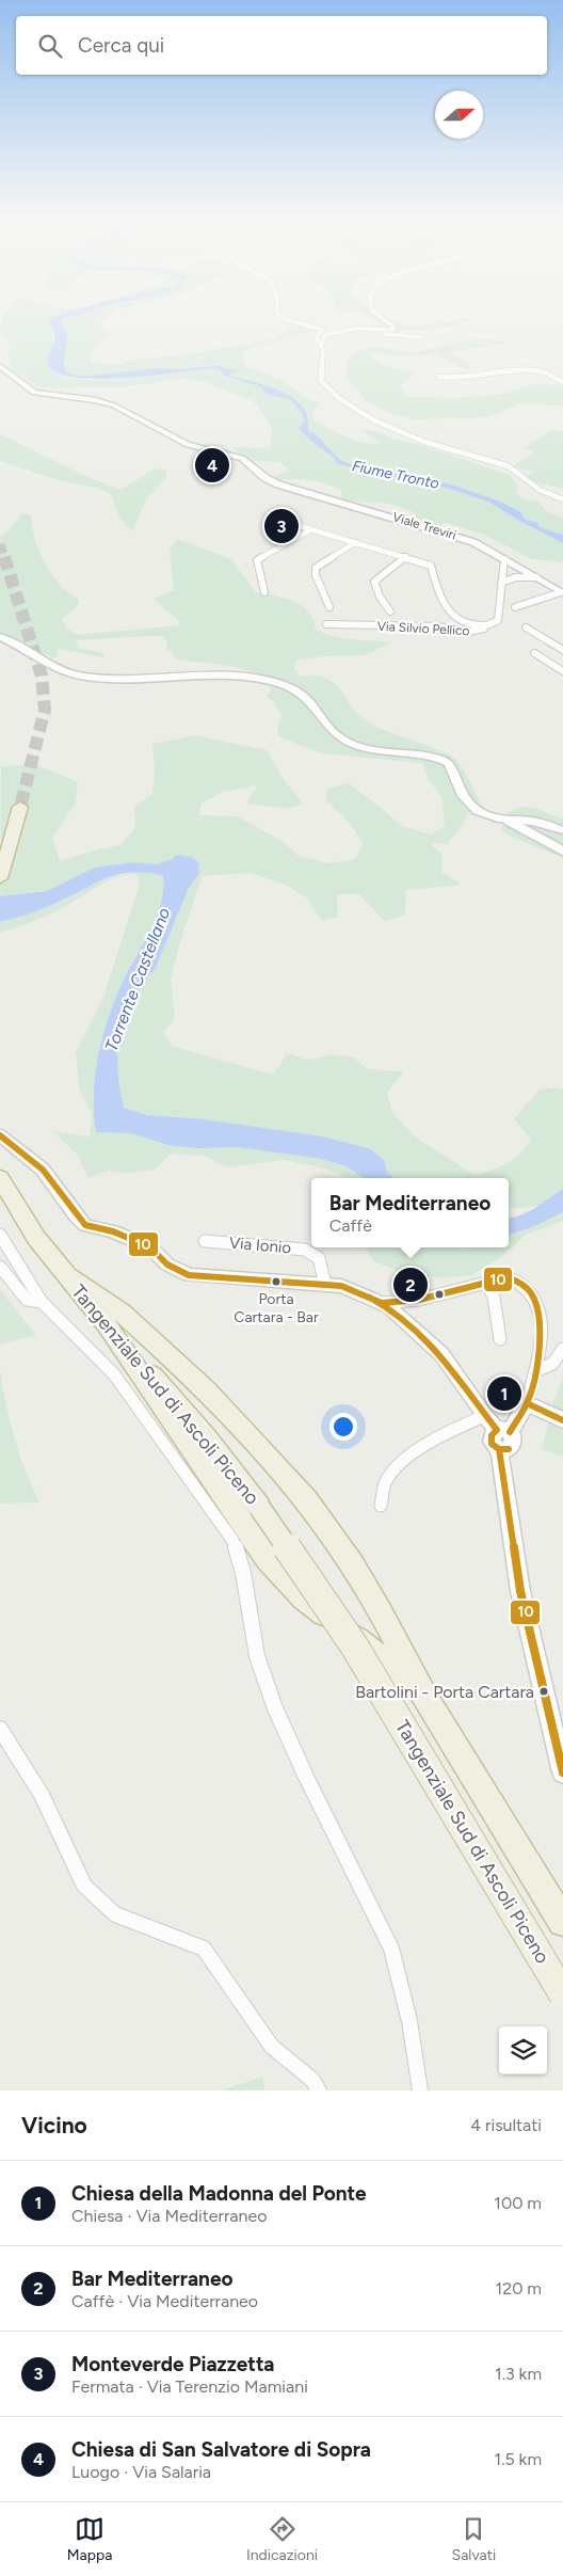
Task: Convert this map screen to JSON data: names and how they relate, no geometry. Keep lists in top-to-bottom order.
{
  "streets": {
    "highway": ["Tangenziale Sud di Ascoli Piceno"],
    "street": ["Viale Treviri", "Via Silvio Pellico", "Via Ionio"]
  },
  "water": ["Fiume Tronto", "Torrente Castellano"],
  "places": ["Porta Cartara - Bar", "Bartolini - Porta Cartara"],
  "lines": ["transit line 10"],
  "north": "right",
  "page": {
    "search": "Cerca qui",
    "pins": [
      "4",
      "3",
      "2",
      "1"
    ],
    "popup": ["Bar Mediterraneo", "Caffè"],
    "heading": ["Vicino", "4 risultati"],
    "list": [
      {
        "mark": "1",
        "name": "Chiesa della Madonna del Ponte",
        "note": "Chiesa · Via Mediterraneo",
        "value": "100 m"
      },
      {
        "mark": "2",
        "name": "Bar Mediterraneo",
        "note": "Caffè · Via Mediterraneo",
        "value": "120 m"
      },
      {
        "mark": "3",
        "name": "Monteverde Piazzetta",
        "note": "Fermata · Via Terenzio Mamiani",
        "value": "1.3 km"
      },
      {
        "mark": "4",
        "name": "Chiesa di San Salvatore di Sopra",
        "note": "Luogo · Via Salaria",
        "value": "1.5 km"
      }
    ],
    "nav": ["Mappa", "Indicazioni", "Salvati"]
  }
}
